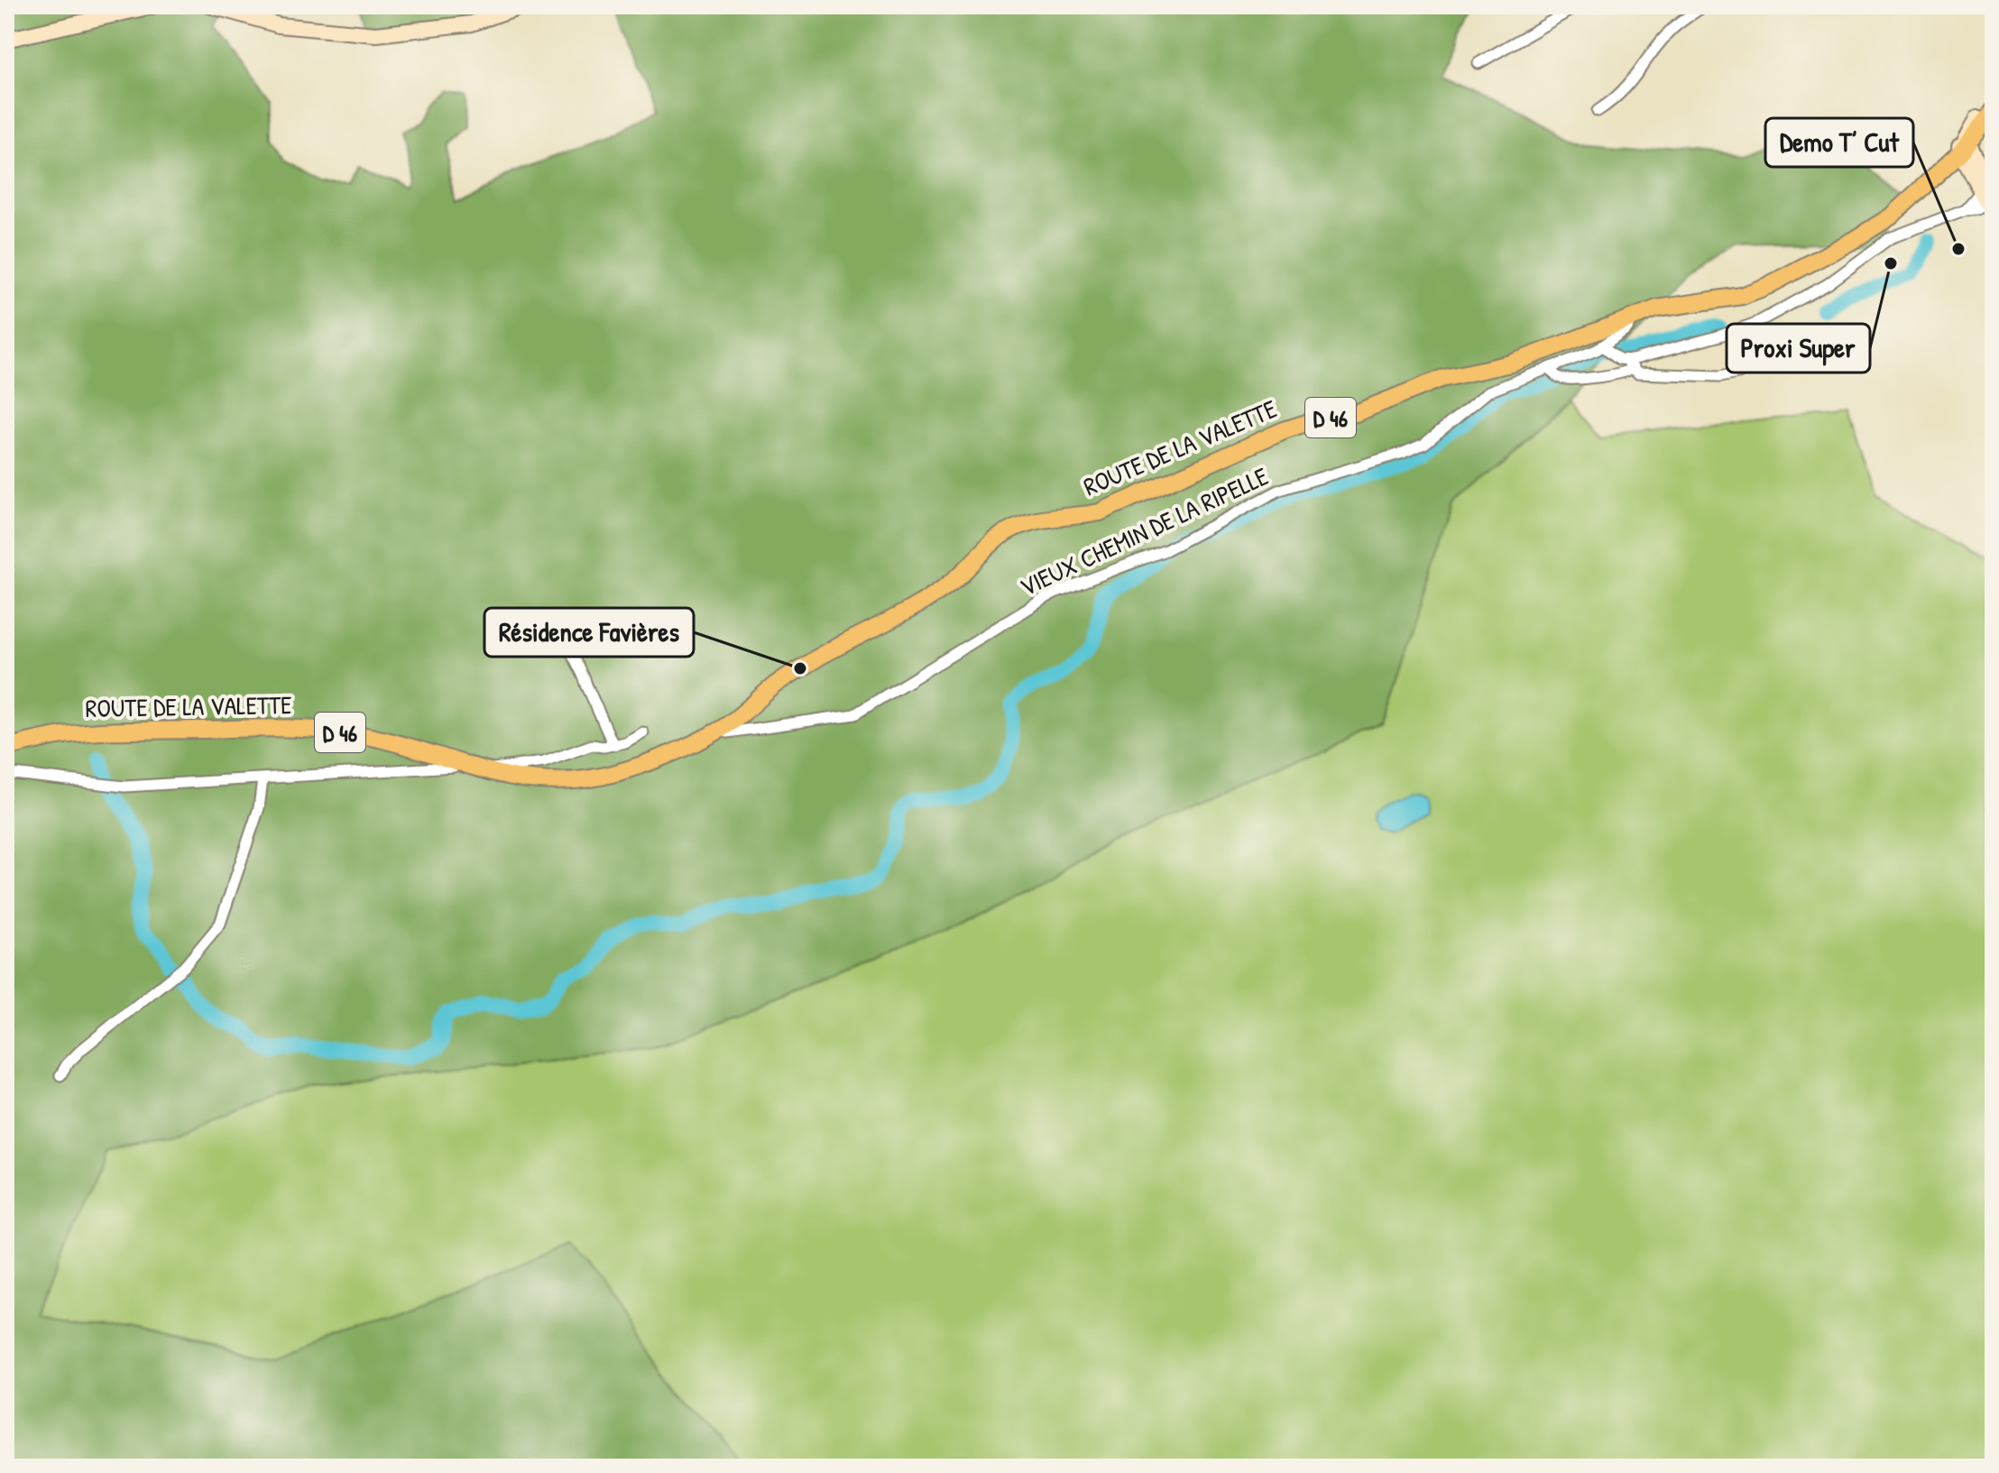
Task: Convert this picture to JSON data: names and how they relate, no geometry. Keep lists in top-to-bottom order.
{
  "streets": {
    "main road": ["D 46", "ROUTE DE LA VALETTE"],
    "street": ["VIEUX CHEMIN DE LA RIPELLE"]
  },
  "crossings": [
    ["D 46", "ROUTE DE LA VALETTE"],
    ["ROUTE DE LA VALETTE", "VIEUX CHEMIN DE LA RIPELLE"]
  ],
  "places": ["Demo T’ Cut", "Proxi Super", "Résidence Favières"]
}
